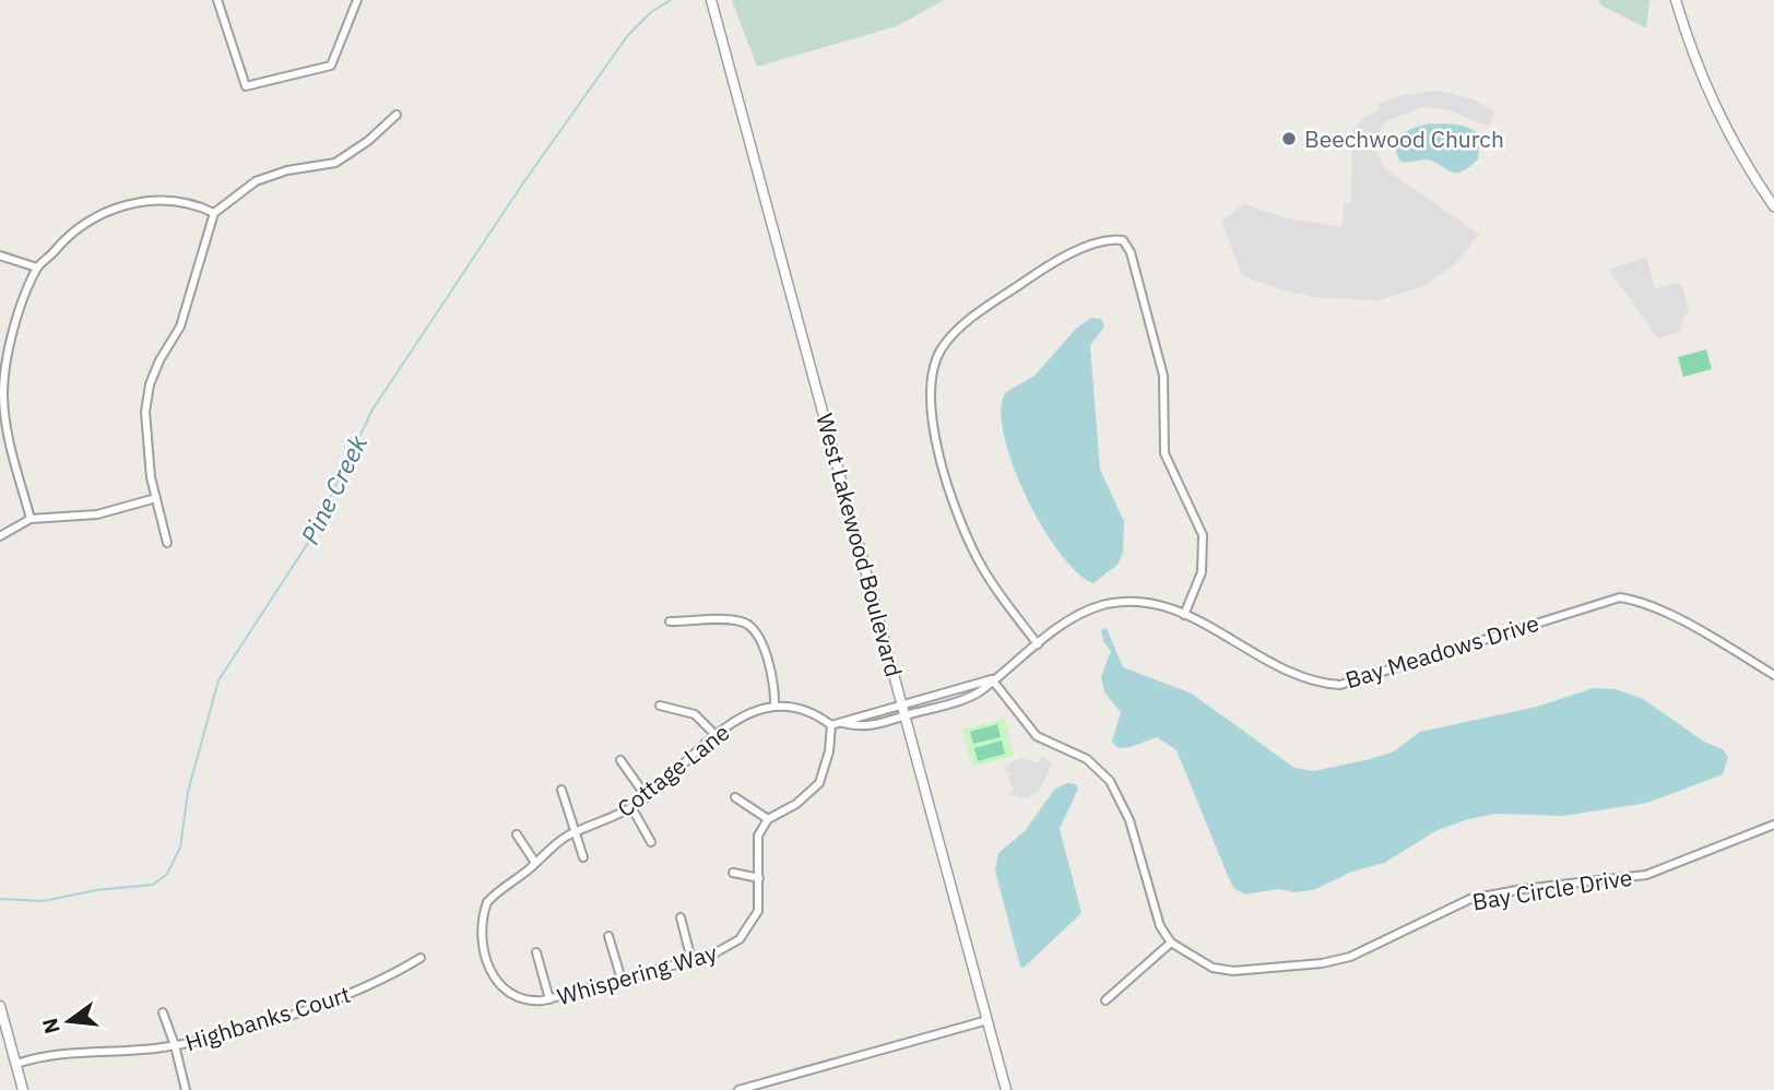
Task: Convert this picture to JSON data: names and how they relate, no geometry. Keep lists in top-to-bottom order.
{
  "streets": {
    "street": [
      "West Lakewood Boulevard",
      "Bay Meadows Drive",
      "Cottage Lane",
      "Bay Circle Drive",
      "Whispering Way",
      "Highbanks Court"
    ]
  },
  "crossings": [
    ["West Lakewood Boulevard", "Bay Meadows Drive"],
    ["Cottage Lane", "Whispering Way"]
  ],
  "water": ["Pine Creek"],
  "places": ["Beechwood Church"],
  "north": "left"
}
